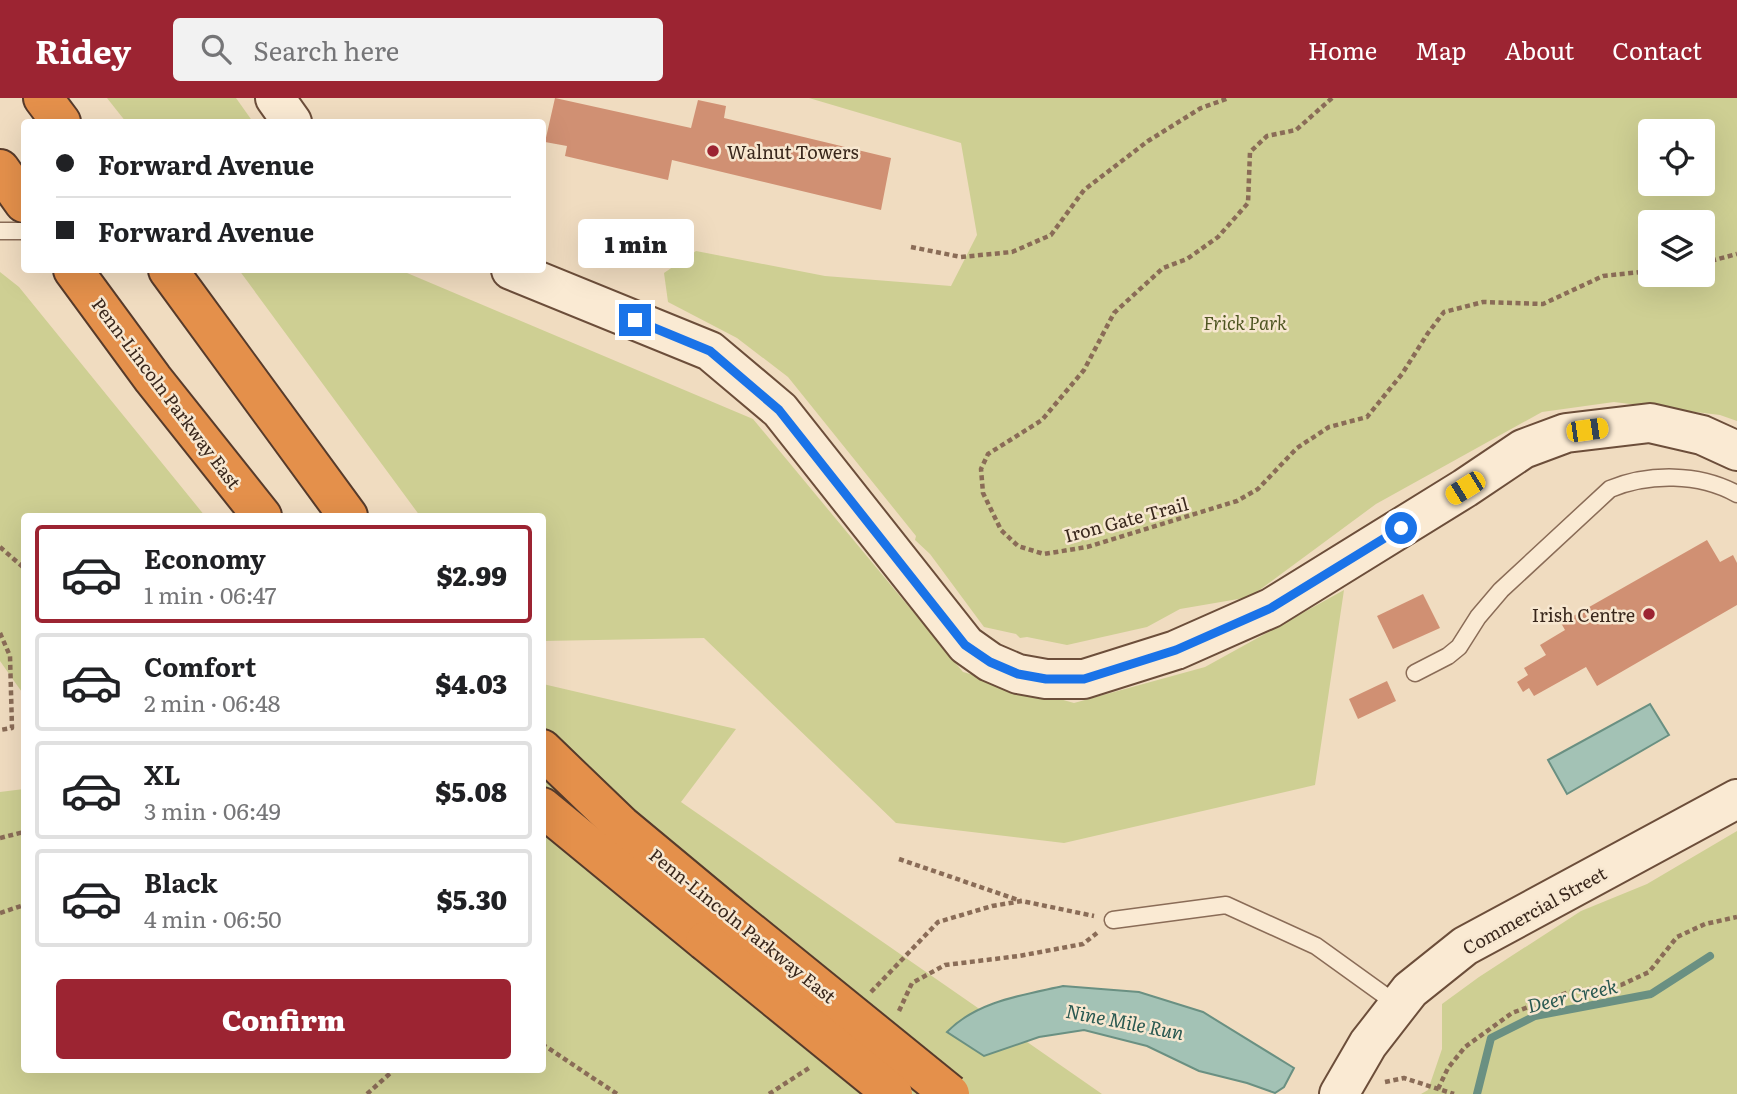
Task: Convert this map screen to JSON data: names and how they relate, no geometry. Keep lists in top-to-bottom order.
{
  "streets": {
    "highway": ["Penn-Lincoln Parkway East"],
    "main road": ["Commercial Street"],
    "path": ["Iron Gate Trail"]
  },
  "water": ["Deer Creek", "Nine Mile Run"],
  "parks": ["Frick Park"],
  "places": ["Walnut Towers", "Irish Centre"],
  "page": {
    "header": "Ridey",
    "search": "Search here",
    "nav": [
      "Home",
      "Map",
      "About",
      "Contact"
    ],
    "banner": ["Forward Avenue", "Forward Avenue"],
    "bubble": "1 min",
    "list": [
      {
        "name": "Economy",
        "note": "1 min · 06:47",
        "value": "$2.99"
      },
      {
        "name": "Comfort",
        "note": "2 min · 06:48",
        "value": "$4.03"
      },
      {
        "name": "XL",
        "note": "3 min · 06:49",
        "value": "$5.08"
      },
      {
        "name": "Black",
        "note": "4 min · 06:50",
        "value": "$5.30"
      }
    ],
    "buttons": "Confirm"
  }
}
